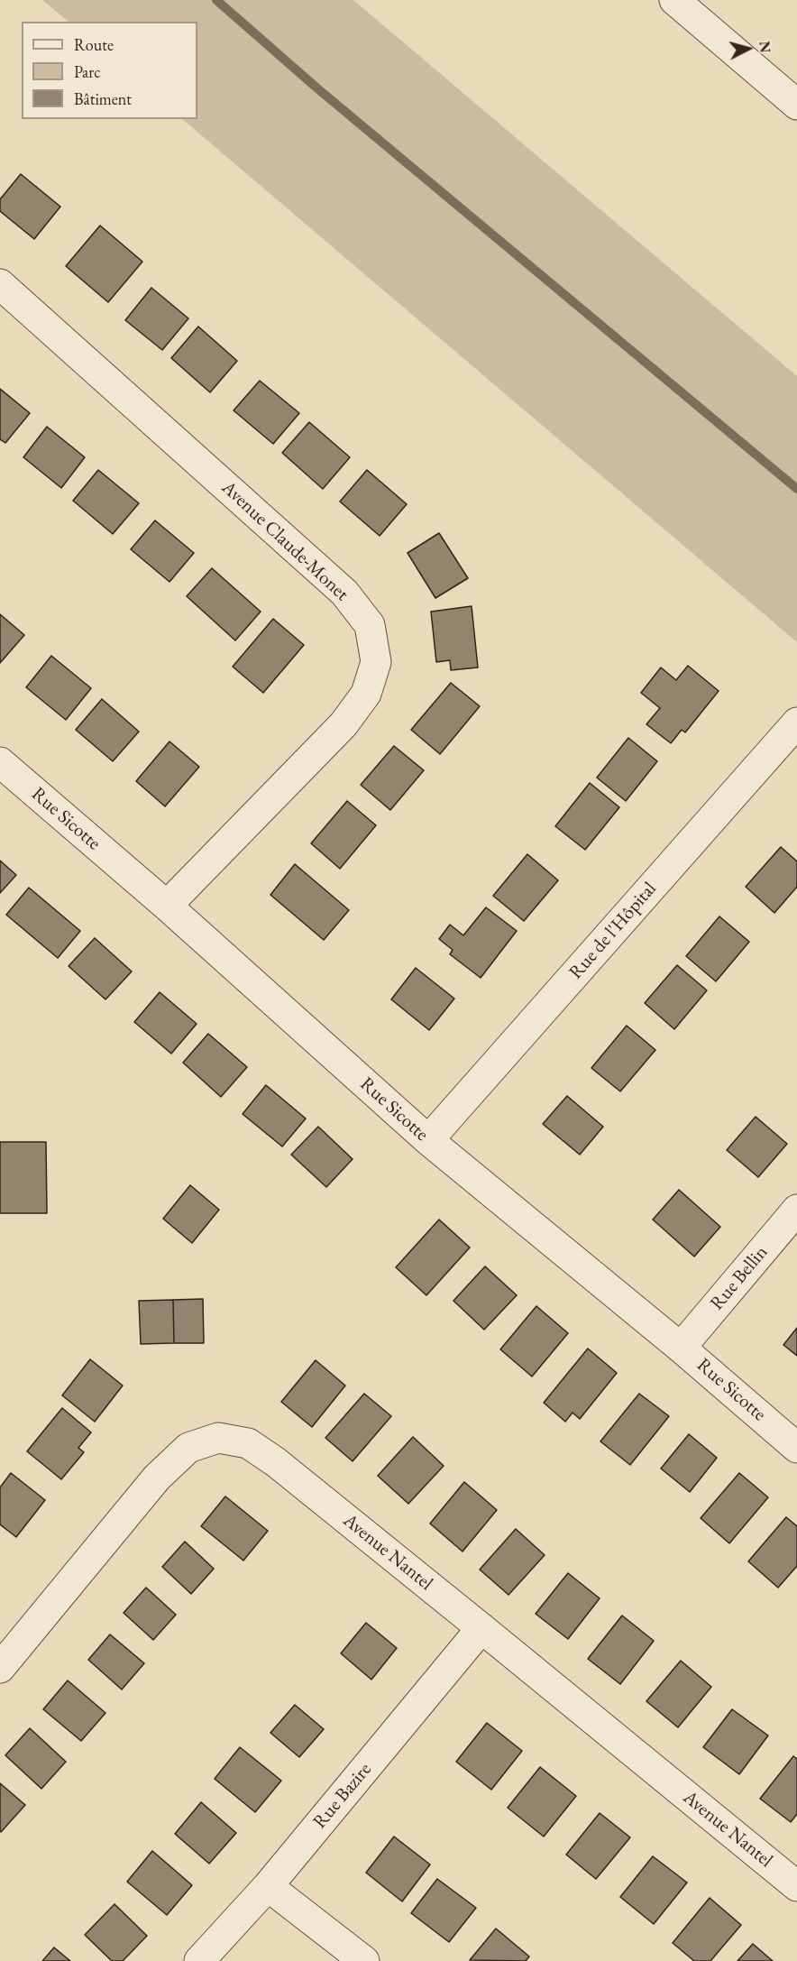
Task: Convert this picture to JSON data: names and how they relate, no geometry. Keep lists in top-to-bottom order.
{
  "streets": {
    "street": [
      "Avenue Claude-Monet",
      "Rue Sicotte",
      "Rue de l'Hôpital",
      "Rue Bellin",
      "Avenue Nantel",
      "Rue Bazire"
    ]
  },
  "crossings": [
    ["Avenue Claude-Monet", "Rue Sicotte"],
    ["Rue Sicotte", "Rue de l'Hôpital"],
    ["Rue Sicotte", "Rue Bellin"],
    ["Avenue Nantel", "Rue Bazire"]
  ],
  "legend": ["Route", "Parc", "Bâtiment"],
  "north": "right"
}
